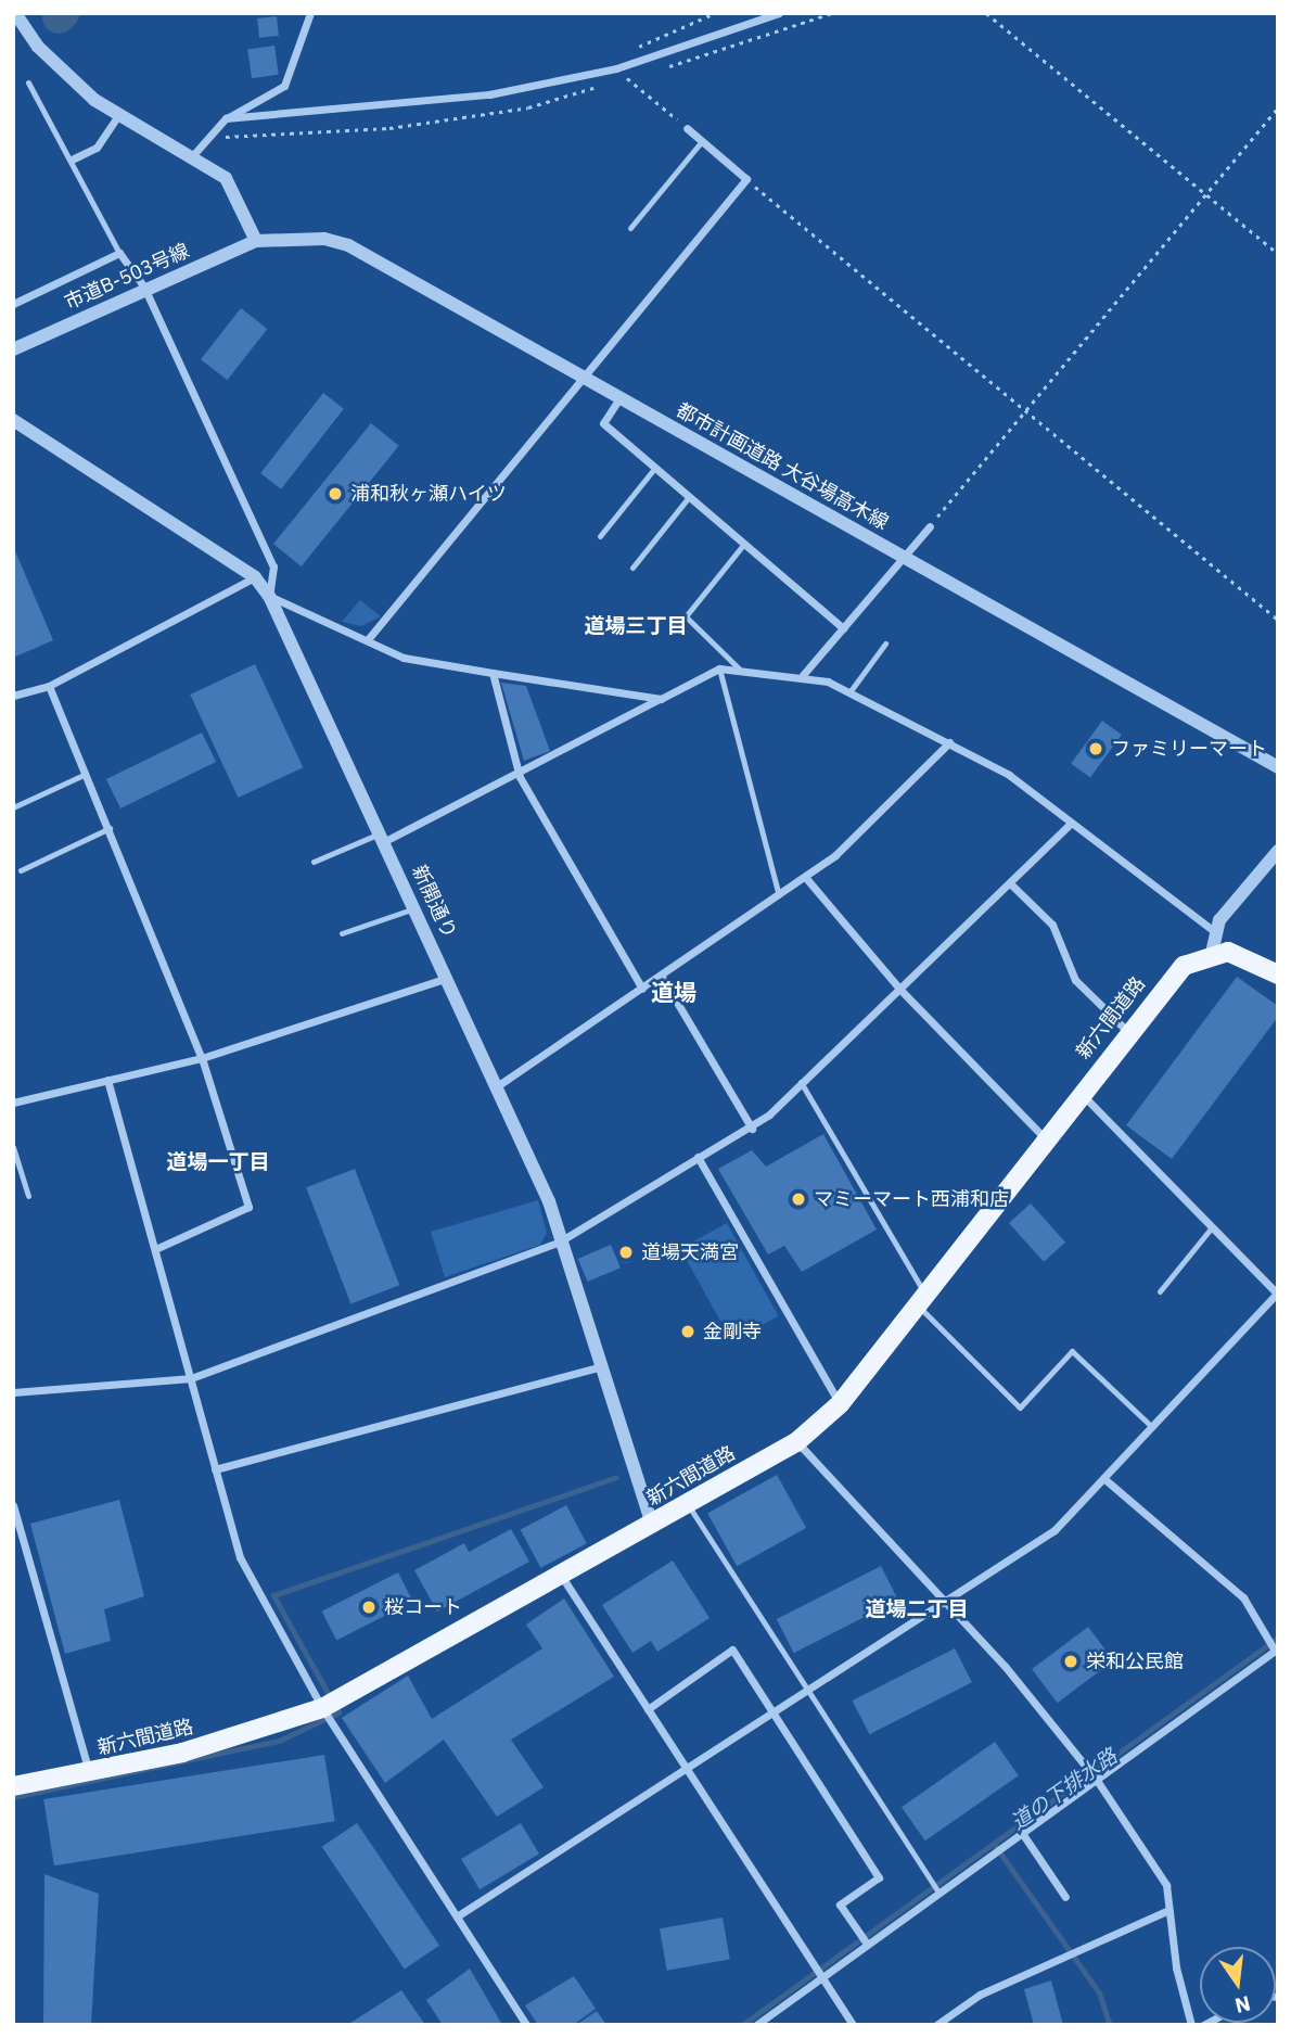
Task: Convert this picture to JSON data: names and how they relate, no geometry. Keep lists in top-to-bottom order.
{
  "streets": {
    "main road": ["新六間道路"],
    "street": ["市道B-503号線", "都市計画道路 大谷場高木線", "新開通り"]
  },
  "crossings": [
    ["市道B-503号線", "都市計画道路 大谷場高木線"],
    ["新開通り", "新六間道路"]
  ],
  "districts": [
    "道場三丁目",
    "道場",
    "道場一丁目",
    "道場二丁目"
  ],
  "water": ["道の下排水路"],
  "places": [
    "浦和秋ヶ瀬ハイツ",
    "ファミリーマート",
    "マミーマート西浦和店",
    "道場天満宮",
    "金剛寺",
    "桜コート",
    "栄和公民館"
  ],
  "north": "bottom"
}
